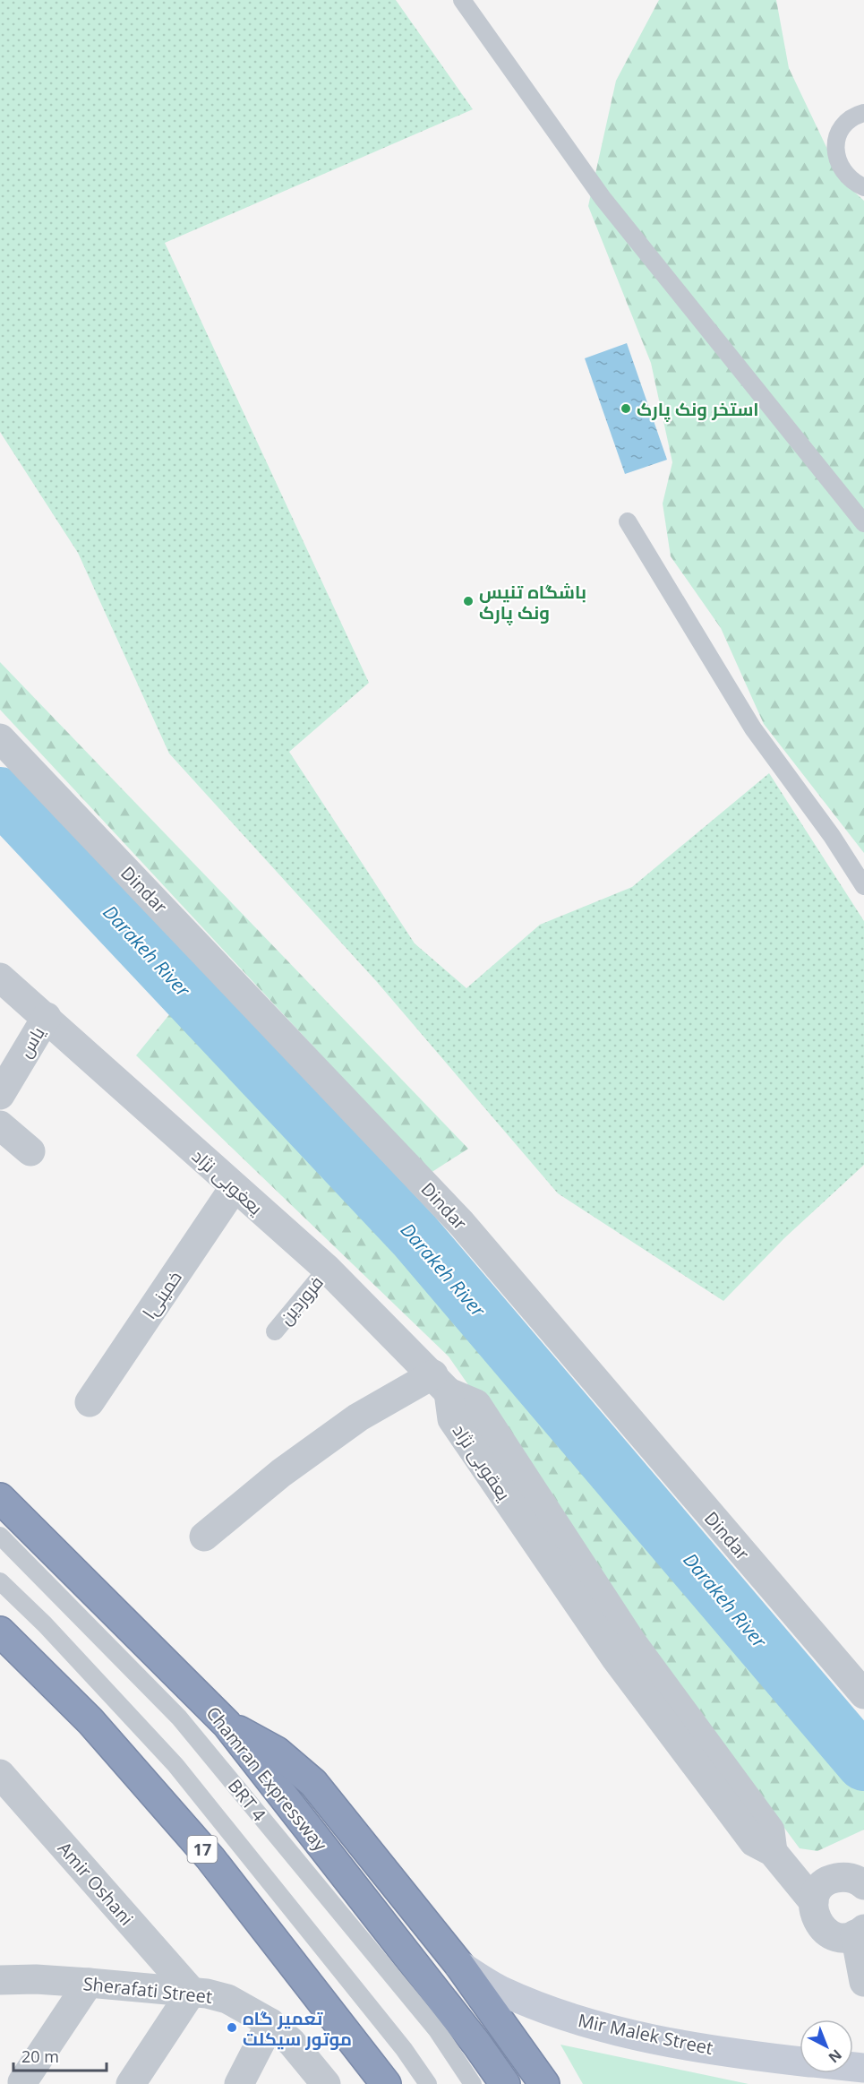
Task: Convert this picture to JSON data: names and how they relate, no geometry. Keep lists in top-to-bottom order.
{
  "streets": {
    "highway": ["Chamran Expressway", "17"],
    "street": [
      "Dindar",
      "یاس",
      "یعغوبی نژاد",
      "lخمینی",
      "یعقوبی نژاد",
      "Amir Oshani",
      "Sherafati Street",
      "Mir Malek Street"
    ],
    "lane": ["فروردین", "BRT 4"]
  },
  "crossings": [
    ["یاس", "یعغوبی نژاد"],
    ["یعغوبی نژاد", "lخمینی"],
    ["یعغوبی نژاد", "فروردین"],
    ["یعغوبی نژاد", "یعقوبی نژاد"],
    ["Amir Oshani", "Sherafati Street"]
  ],
  "water": ["Darakeh River"],
  "places": ["استخر ونک پارک", "باشگاه تنیس ونک پارک", "تعمیر گاه موتور سیکلت"],
  "scale_bar": "20 m",
  "north": "bottom right"
}
